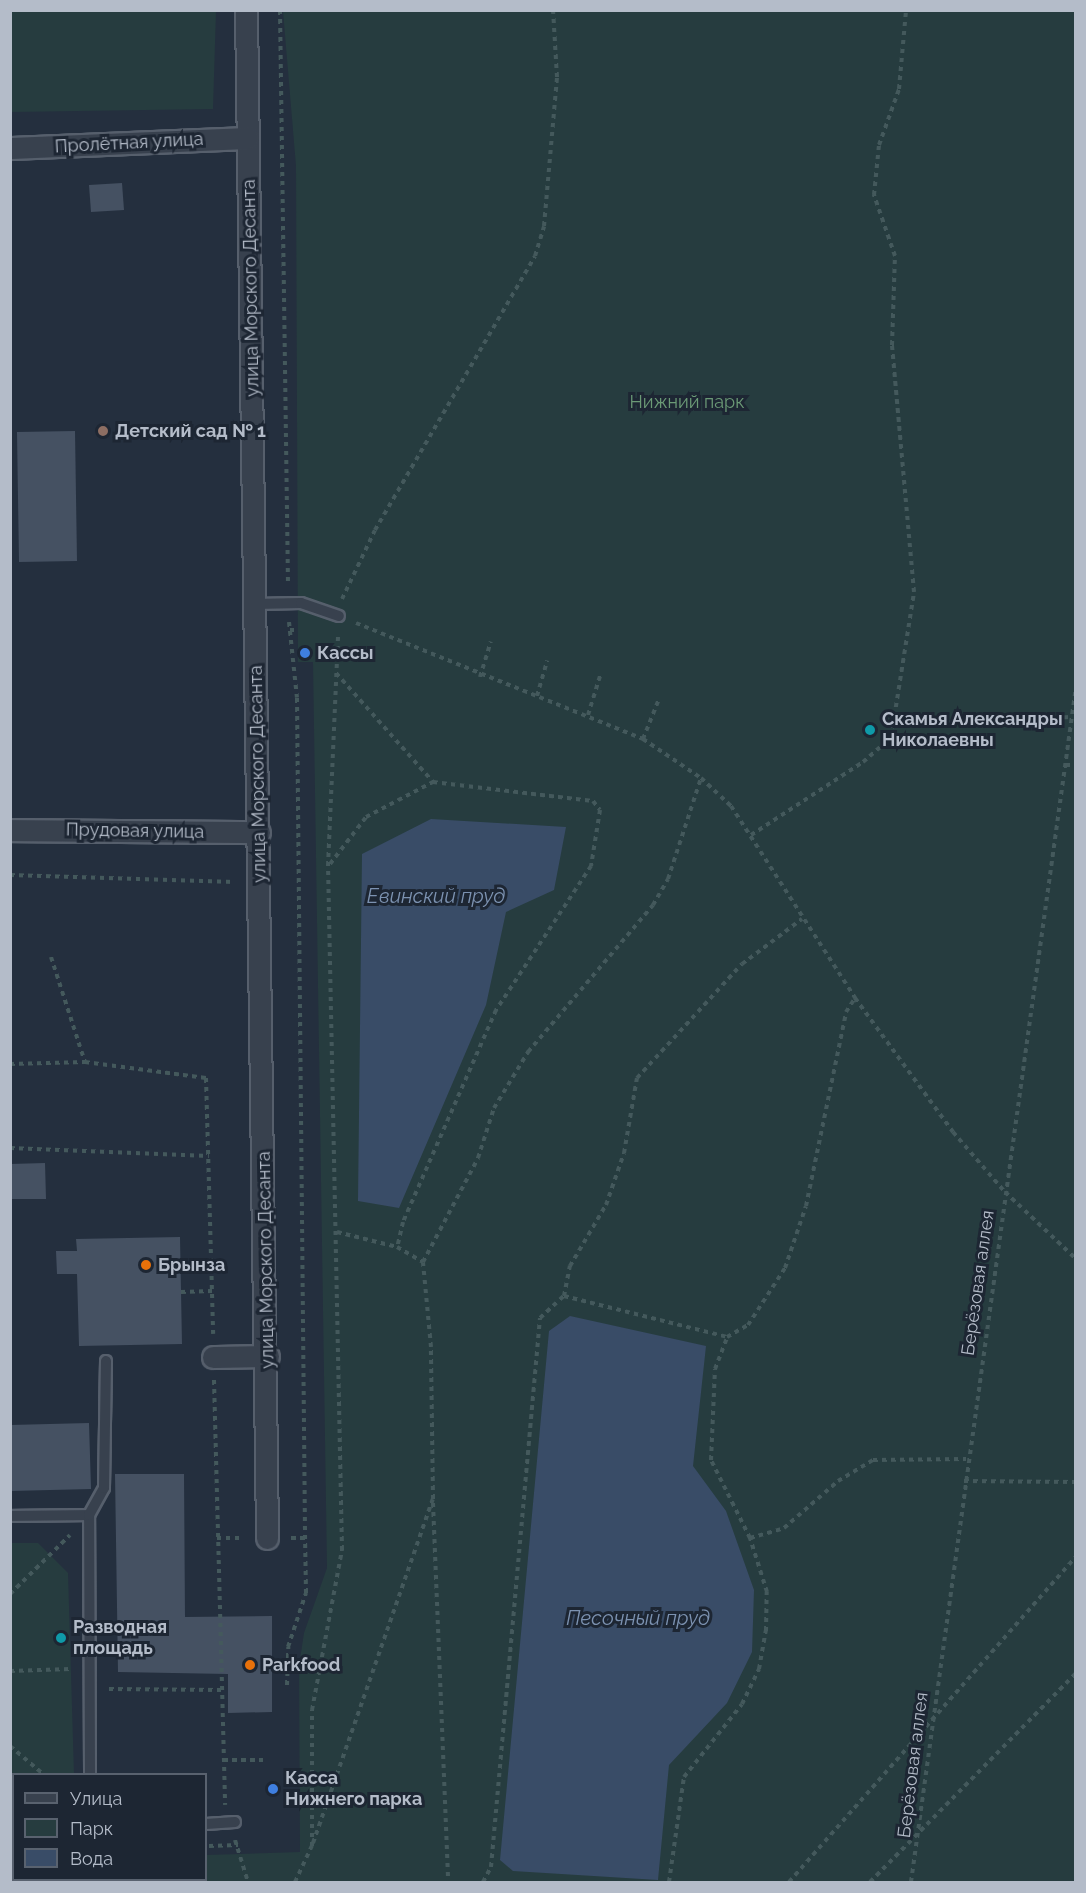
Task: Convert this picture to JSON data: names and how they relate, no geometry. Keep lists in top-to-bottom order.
{
  "streets": {
    "street": ["Пролётная улица", "улица Морского Десанта", "Прудовая улица"],
    "path": ["Берёзовая аллея"]
  },
  "crossings": [
    ["Пролётная улица", "улица Морского Десанта"],
    ["улица Морского Десанта", "Прудовая улица"]
  ],
  "water": ["Евинский пруд", "Песочный пруд"],
  "parks": ["Нижний парк"],
  "places": [
    "Детский сад № 1",
    "Кассы",
    "Скамья Александры Николаевны",
    "Брынза",
    "Разводная площадь",
    "Parkfood",
    "Касса Нижнего парка"
  ],
  "legend": ["Улица", "Парк", "Вода"]
}
